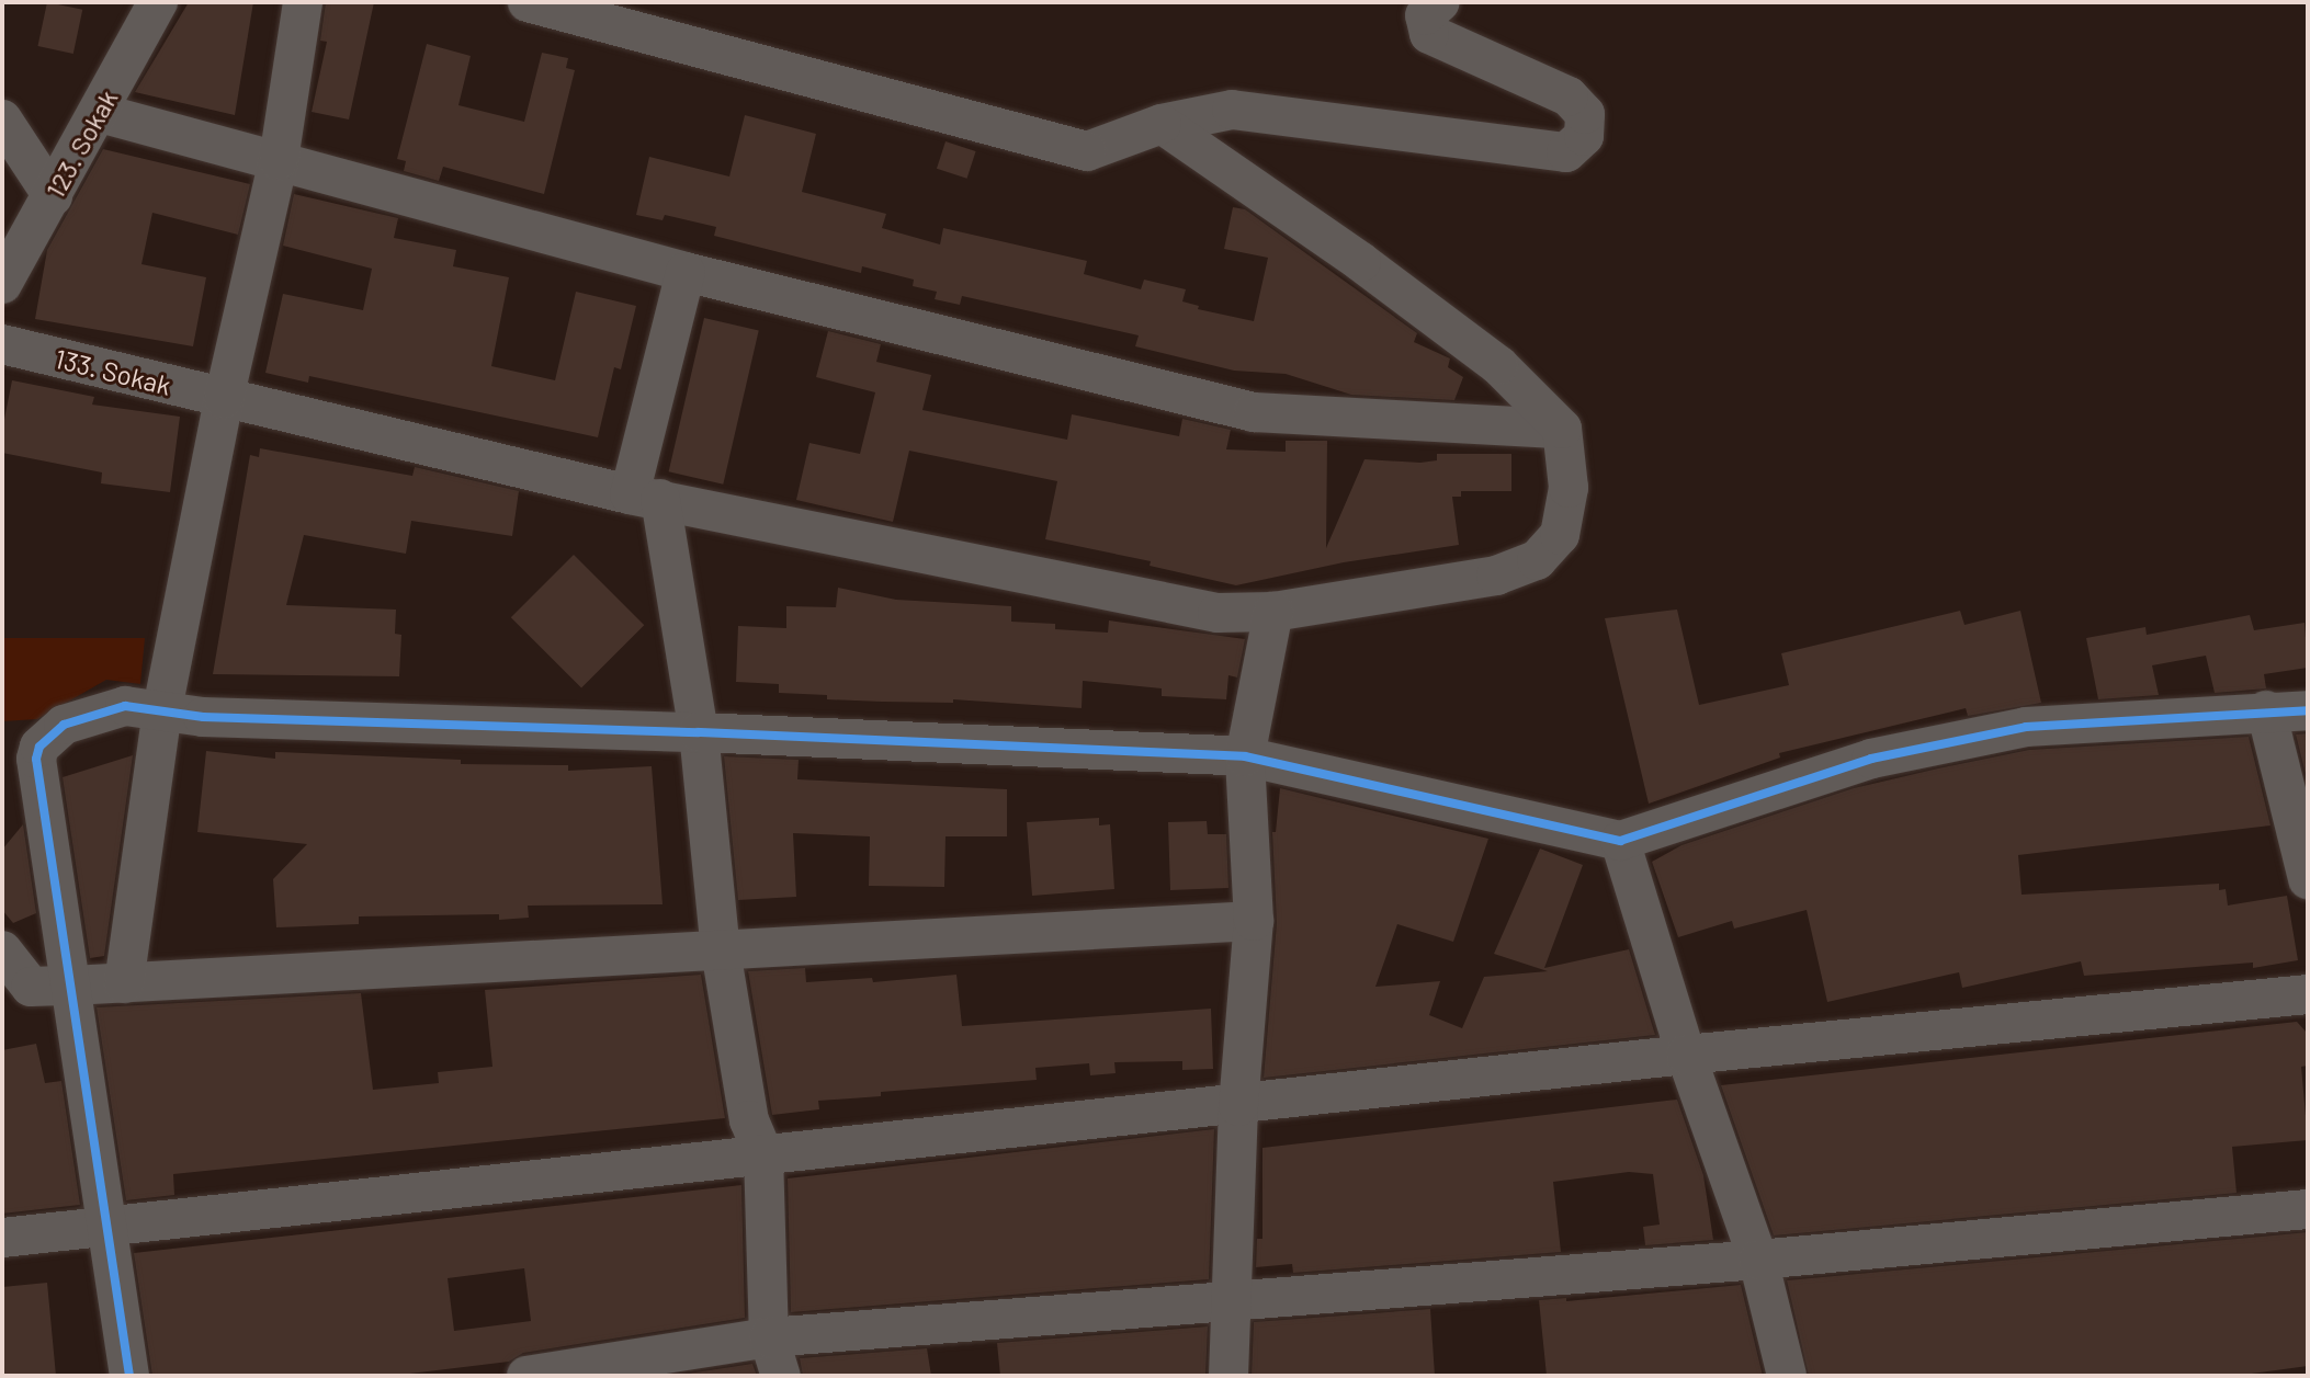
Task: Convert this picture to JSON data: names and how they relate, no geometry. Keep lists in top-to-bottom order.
{
  "streets": {
    "street": ["123. Sokak", "133. Sokak"]
  }
}
